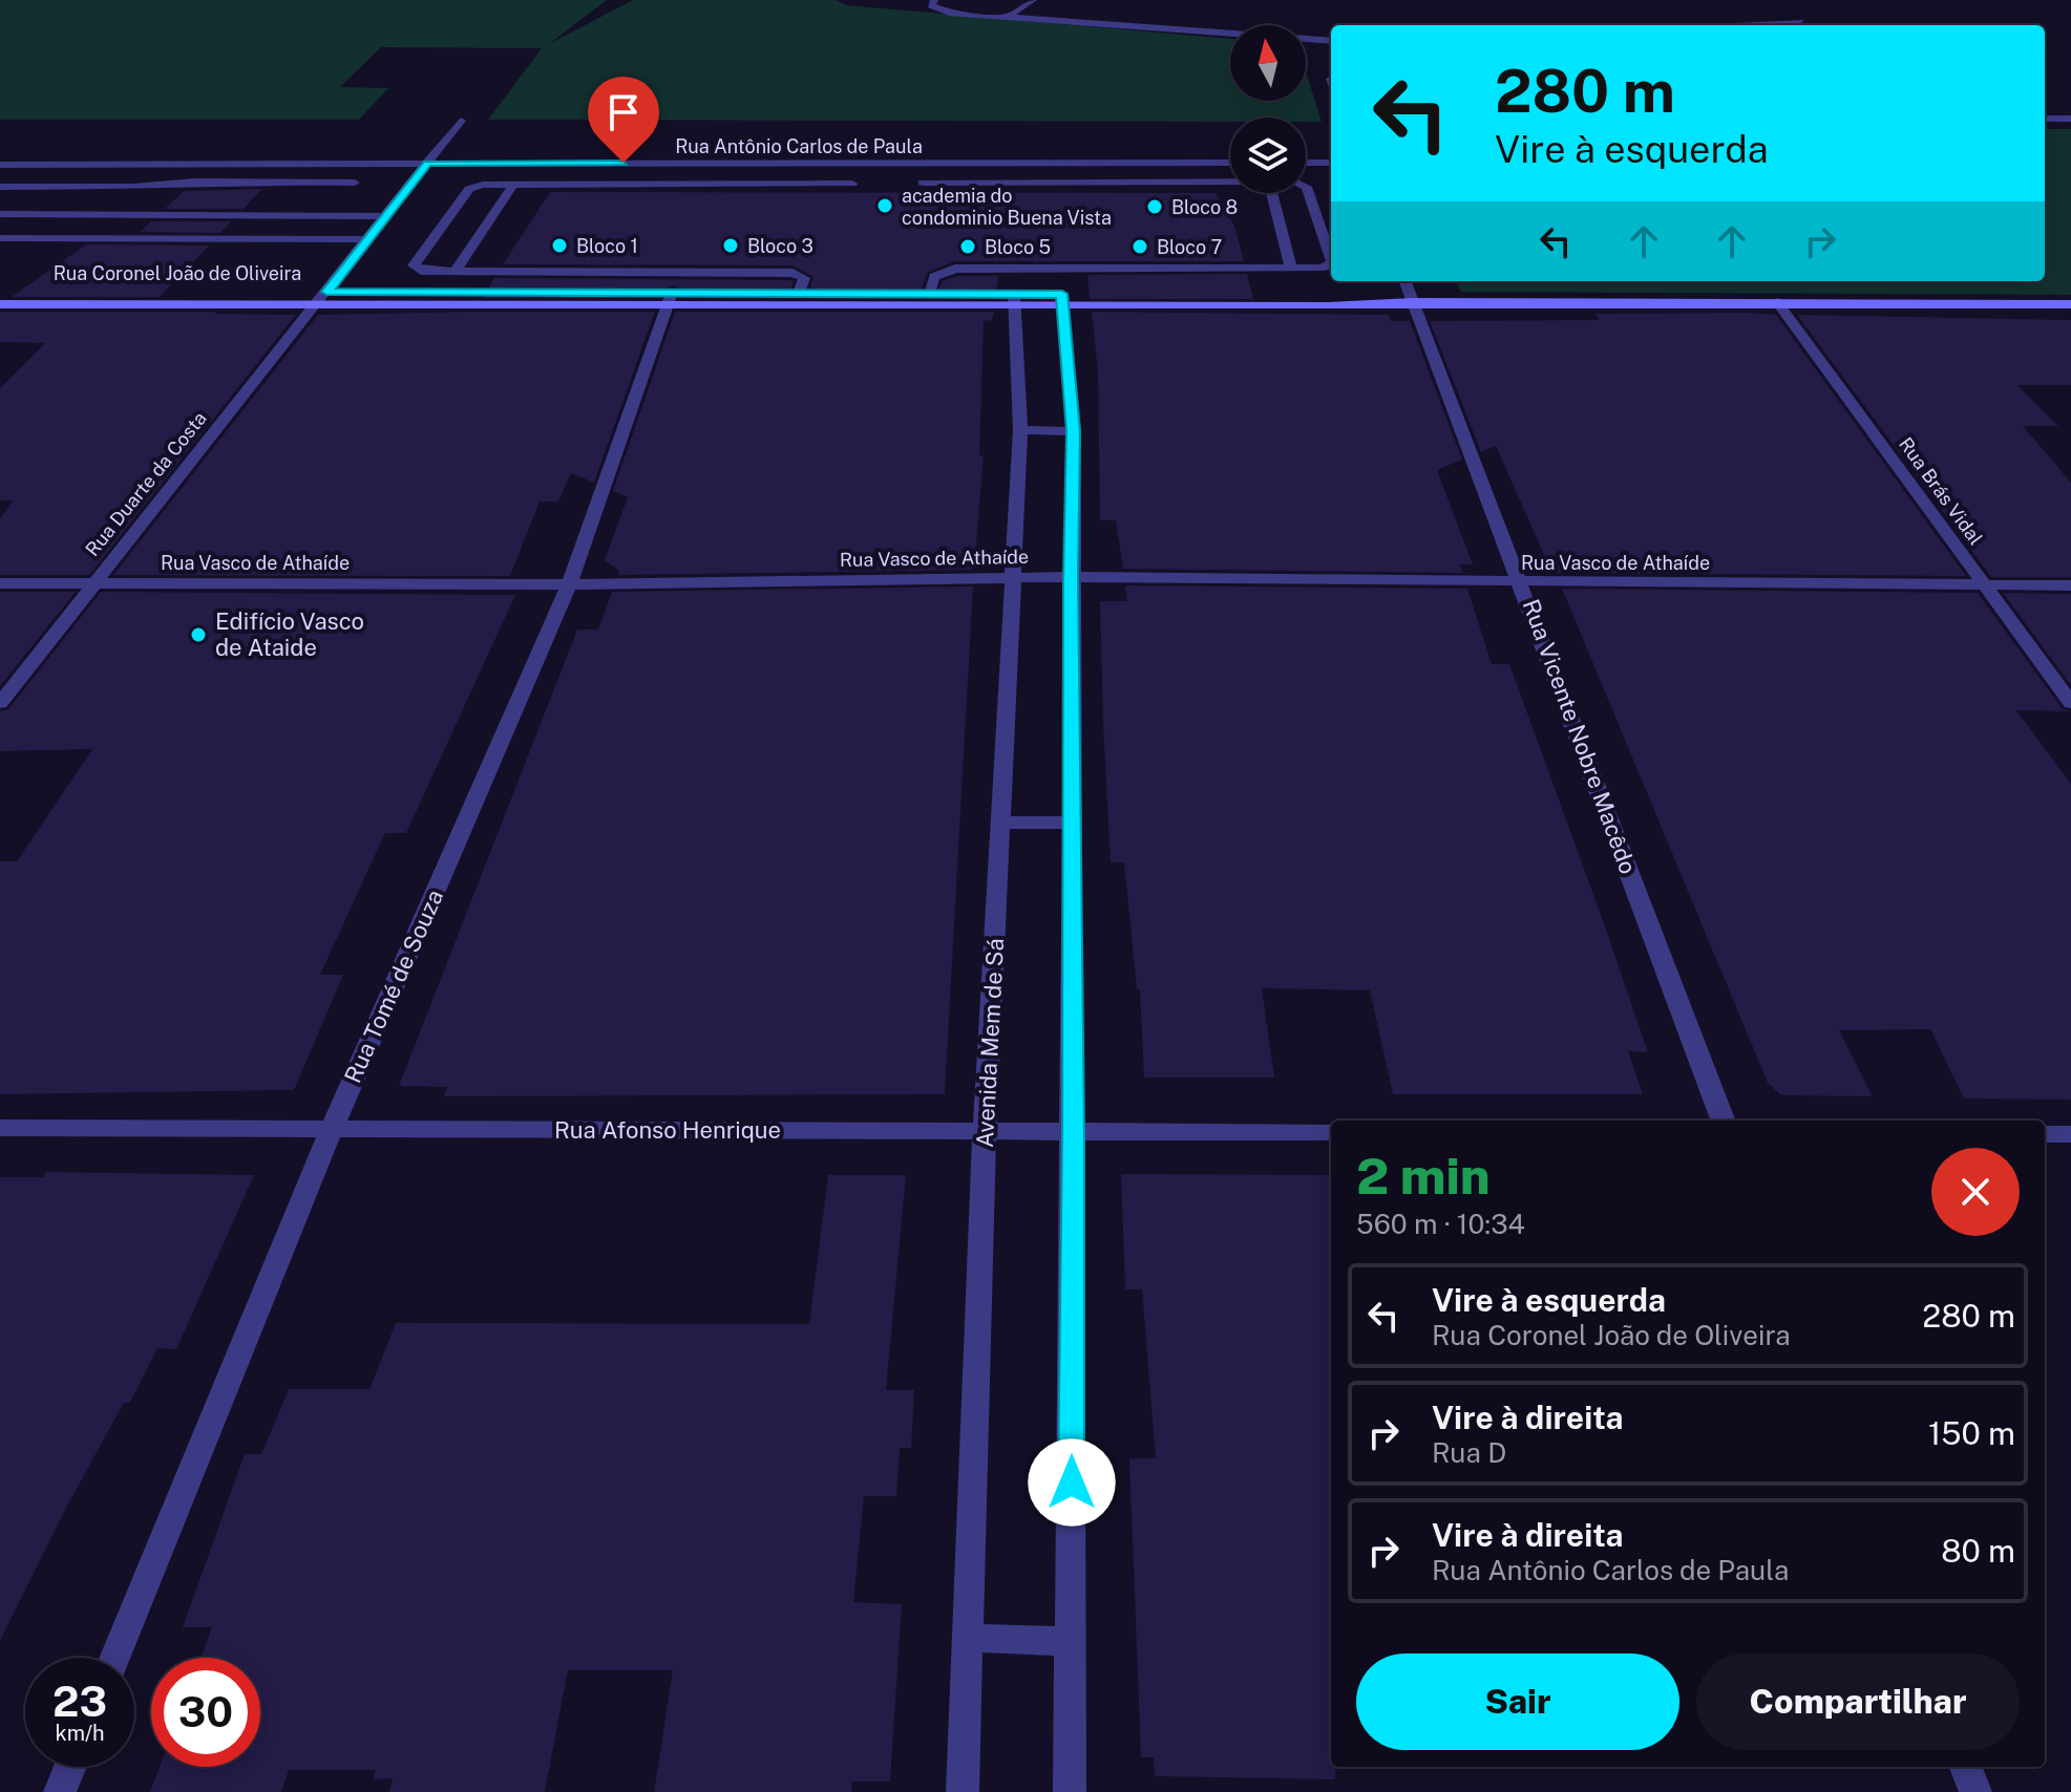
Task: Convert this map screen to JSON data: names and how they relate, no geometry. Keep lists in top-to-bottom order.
{
  "streets": {
    "street": [
      "Rua Antônio Carlos de Paula",
      "Rua Coronel João de Oliveira",
      "Rua Duarte da Costa",
      "Rua Brás Vidal",
      "Rua Vasco de Athaíde",
      "Rua Vicente Nobre Macêdo",
      "Rua Tomé de Souza",
      "Avenida Mem de Sá",
      "Rua Afonso Henrique"
    ]
  },
  "crossings": [
    ["Rua Antônio Carlos de Paula", "Rua Duarte da Costa"],
    ["Rua Coronel João de Oliveira", "Rua Duarte da Costa"],
    ["Rua Coronel João de Oliveira", "Rua Brás Vidal"],
    ["Rua Coronel João de Oliveira", "Rua Vicente Nobre Macêdo"],
    ["Rua Coronel João de Oliveira", "Rua Tomé de Souza"],
    ["Rua Coronel João de Oliveira", "Avenida Mem de Sá"],
    ["Rua Duarte da Costa", "Rua Vasco de Athaíde"],
    ["Rua Brás Vidal", "Rua Vasco de Athaíde"],
    ["Rua Vasco de Athaíde", "Rua Vicente Nobre Macêdo"],
    ["Rua Vasco de Athaíde", "Rua Tomé de Souza"],
    ["Rua Vasco de Athaíde", "Avenida Mem de Sá"],
    ["Rua Tomé de Souza", "Rua Afonso Henrique"],
    ["Avenida Mem de Sá", "Rua Afonso Henrique"]
  ],
  "places": [
    "academia do condominio Buena Vista",
    "Bloco 8",
    "Bloco 1",
    "Bloco 3",
    "Bloco 5",
    "Bloco 7",
    "Edifício Vasco de Ataide"
  ],
  "north": "top",
  "page": {
    "turn": ["280 m", "Vire à esquerda"],
    "heading": ["2 min", "560 m · 10:34"],
    "list": [
      {
        "name": "Vire à esquerda",
        "note": "Rua Coronel João de Oliveira",
        "value": "280 m"
      },
      {
        "name": "Vire à direita",
        "note": "Rua D",
        "value": "150 m"
      },
      {
        "name": "Vire à direita",
        "note": "Rua Antônio Carlos de Paula",
        "value": "80 m"
      }
    ],
    "buttons": ["Sair", "Compartilhar"],
    "speed": "23 km/h",
    "limit": "30"
  }
}
